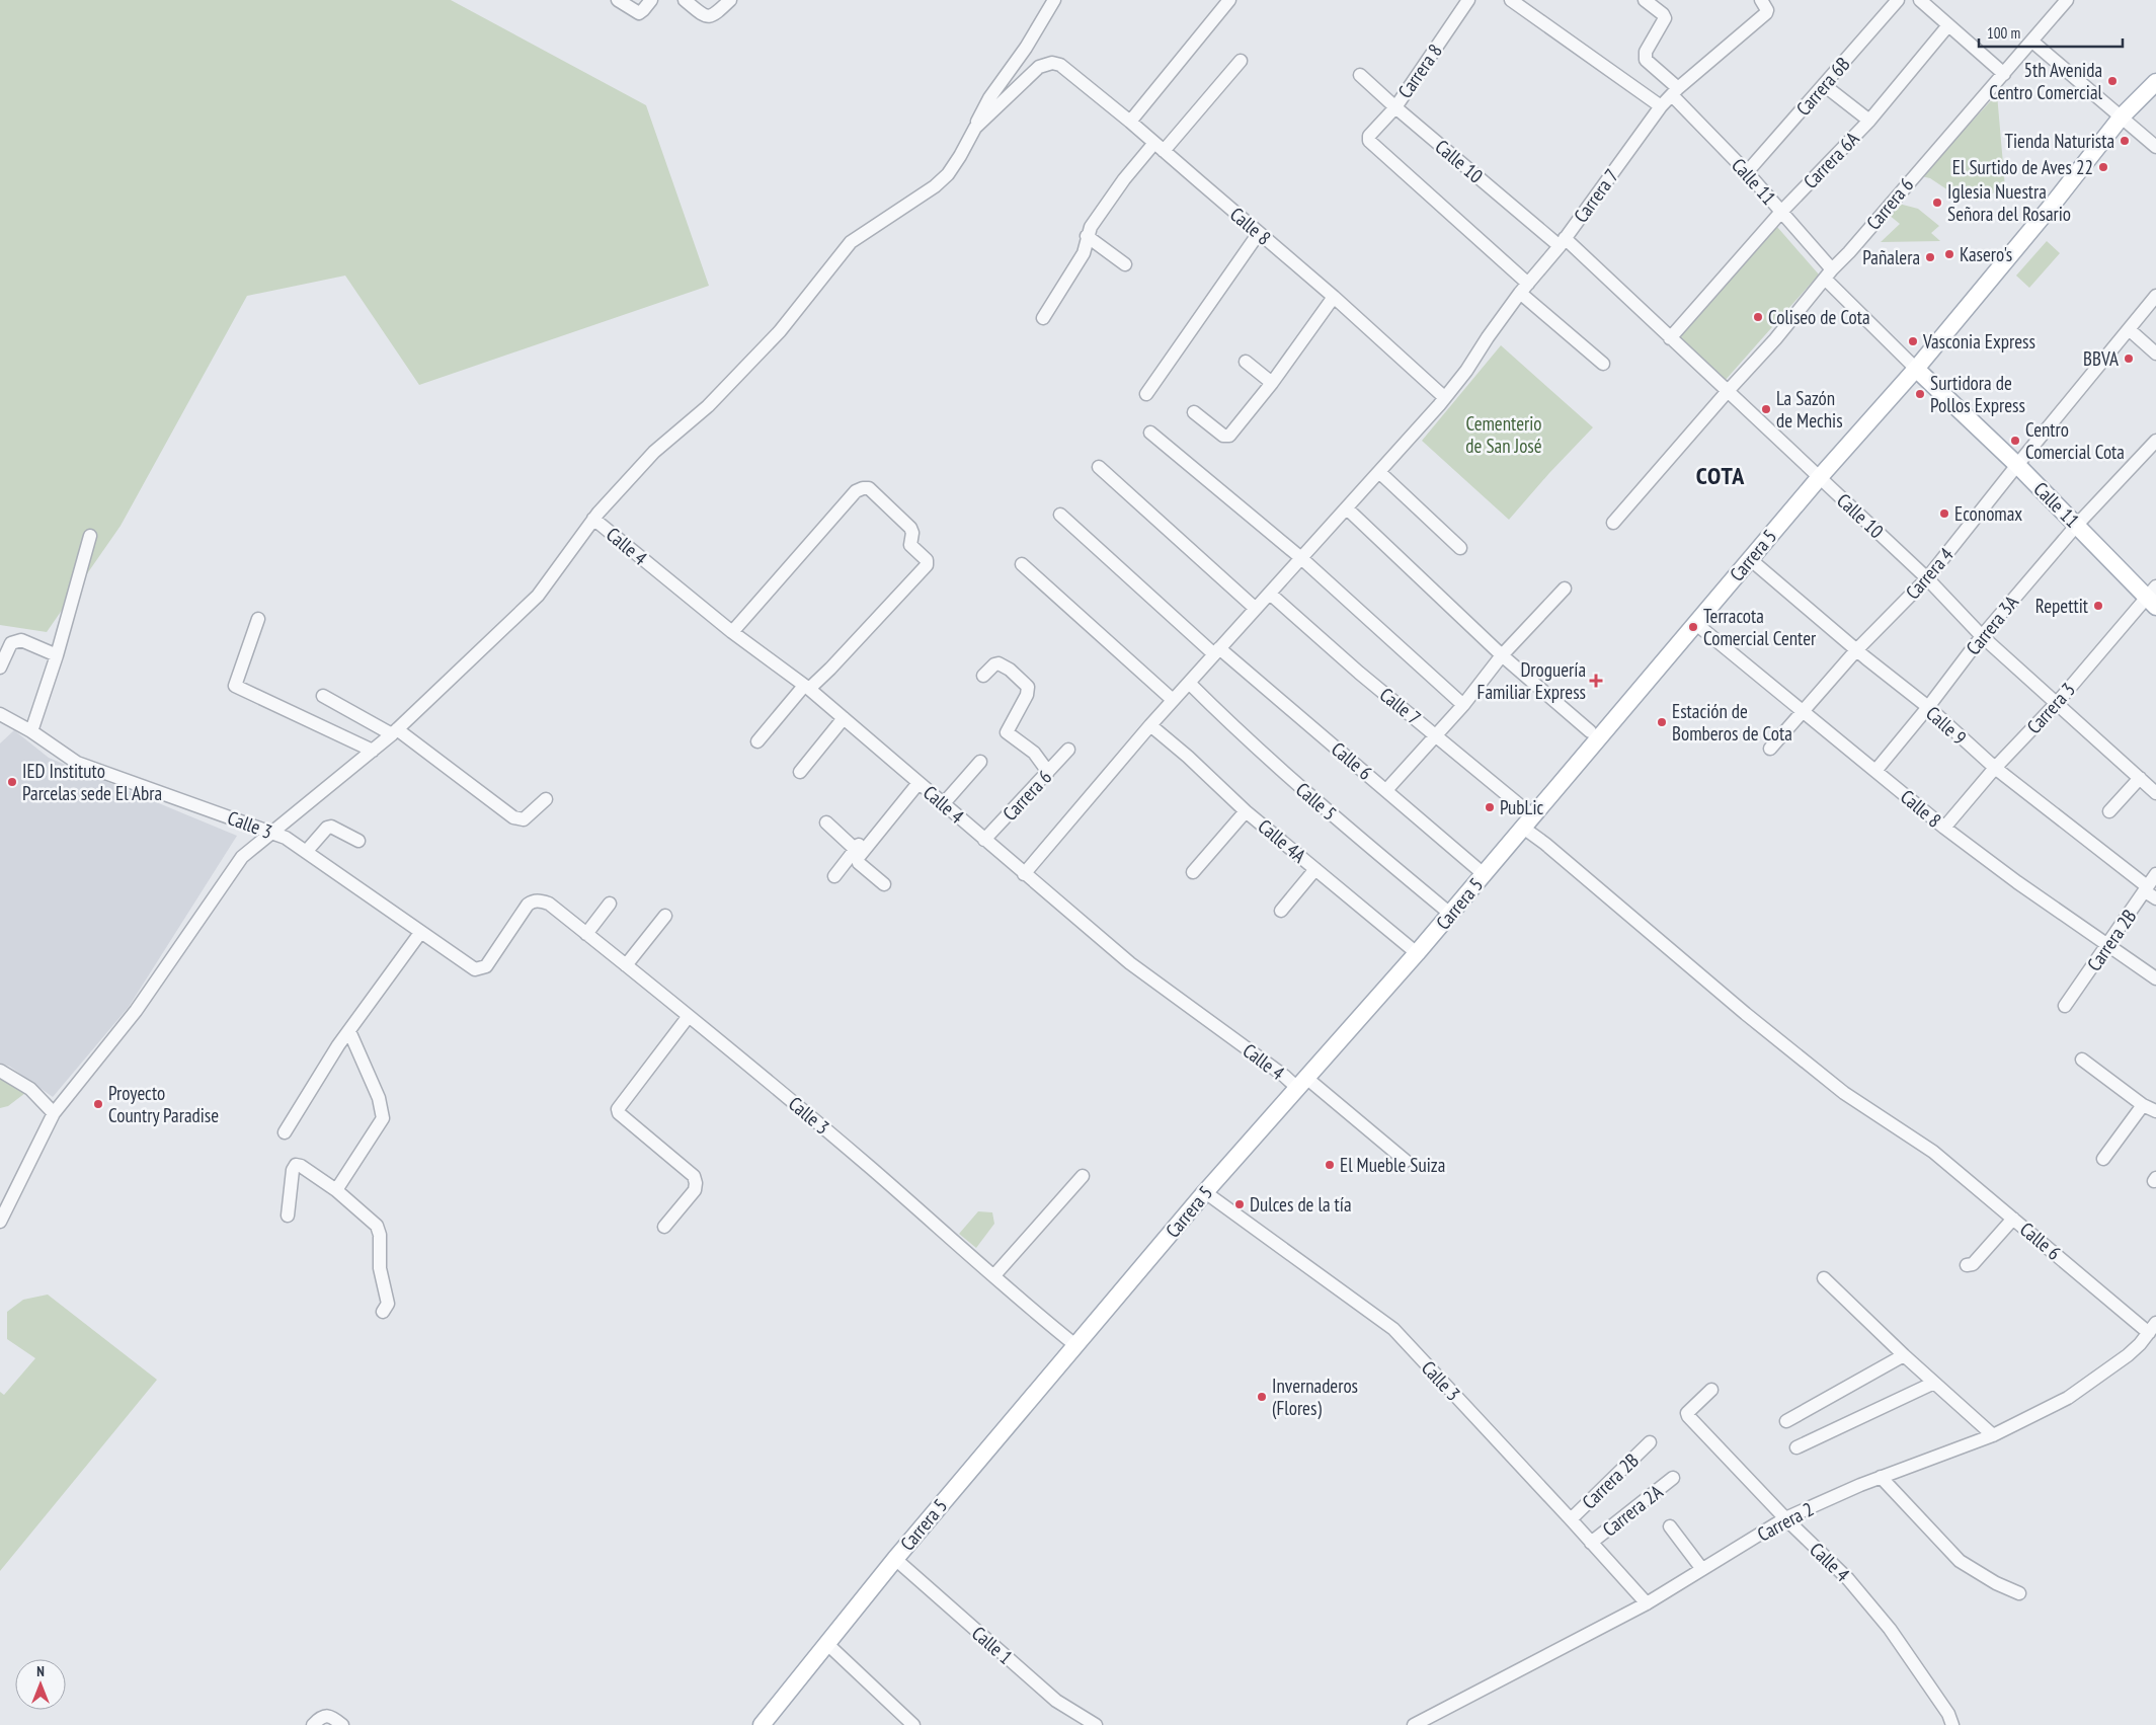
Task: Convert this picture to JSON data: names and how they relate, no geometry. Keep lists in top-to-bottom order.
{
  "streets": {
    "main road": ["Calle 11", "Carrera 5"],
    "street": [
      "Carrera 8",
      "Carrera 6B",
      "Carrera 6A",
      "Calle 10",
      "Carrera 7",
      "Carrera 6",
      "Calle 8",
      "Calle 4",
      "Carrera 4",
      "Carrera 3A",
      "Calle 7",
      "Carrera 3",
      "Calle 9",
      "Calle 6",
      "Calle 5",
      "Calle 3",
      "Calle 4A",
      "Carrera 2B",
      "Carrera 2A",
      "Carrera 2",
      "Calle 1"
    ]
  },
  "crossings": [
    ["Carrera 8", "Calle 10"],
    ["Carrera 8", "Carrera 7"],
    ["Carrera 6B", "Calle 11"],
    ["Carrera 6A", "Calle 10"],
    ["Carrera 6A", "Calle 11"],
    ["Calle 10", "Carrera 7"],
    ["Calle 10", "Carrera 6"],
    ["Calle 10", "Carrera 5"],
    ["Calle 10", "Carrera 4"],
    ["Calle 10", "Carrera 3A"],
    ["Calle 10", "Carrera 3"],
    ["Calle 11", "Carrera 7"],
    ["Calle 11", "Carrera 6"],
    ["Calle 11", "Carrera 5"],
    ["Calle 11", "Carrera 4"],
    ["Calle 11", "Carrera 3A"],
    ["Calle 11", "Carrera 3"],
    ["Carrera 7", "Calle 8"],
    ["Carrera 7", "Calle 4"],
    ["Carrera 7", "Calle 7"],
    ["Carrera 7", "Calle 6"],
    ["Carrera 7", "Calle 5"],
    ["Carrera 7", "Calle 4A"],
    ["Carrera 6", "Calle 4"],
    ["Calle 8", "Carrera 5"],
    ["Calle 8", "Carrera 4"],
    ["Calle 8", "Carrera 3A"],
    ["Calle 8", "Carrera 3"],
    ["Calle 8", "Carrera 2B"],
    ["Calle 4", "Carrera 5"],
    ["Calle 4", "Carrera 2"],
    ["Carrera 5", "Calle 7"],
    ["Carrera 5", "Calle 9"],
    ["Carrera 5", "Calle 6"],
    ["Carrera 5", "Calle 5"],
    ["Carrera 5", "Calle 3"],
    ["Carrera 5", "Calle 4A"],
    ["Carrera 5", "Calle 1"],
    ["Carrera 4", "Calle 9"],
    ["Carrera 3A", "Calle 9"],
    ["Calle 7", "Calle 6"],
    ["Carrera 3", "Calle 9"],
    ["Calle 9", "Carrera 2B"],
    ["Calle 6", "Carrera 2"],
    ["Calle 3", "Carrera 2B"],
    ["Calle 3", "Carrera 2A"],
    ["Calle 3", "Carrera 2"]
  ],
  "districts": ["COTA"],
  "parks": ["Cementerio de San José"],
  "places": {
    "other": [
      "5th Avenida Centro Comercial",
      "Tienda Naturista",
      "El Surtido de Aves 22",
      "Iglesia Nuestra Señora del Rosario",
      "Kasero's",
      "Pañalera",
      "Coliseo de Cota",
      "Vasconia Express",
      "BBVA",
      "Surtidora de Pollos Express",
      "La Sazón de Mechis",
      "Centro Comercial Cota",
      "Economax",
      "Repettit",
      "Terracota Comercial Center",
      "Estación de Bomberos de Cota",
      "IED Instituto Parcelas sede El Abra",
      "PubLic",
      "Proyecto Country Paradise",
      "El Mueble Suiza",
      "Dulces de la tía",
      "Invernaderos (Flores)"
    ],
    "health": ["Droguería Familiar Express"]
  },
  "scale_bar": "100 m",
  "north": "top"
}
